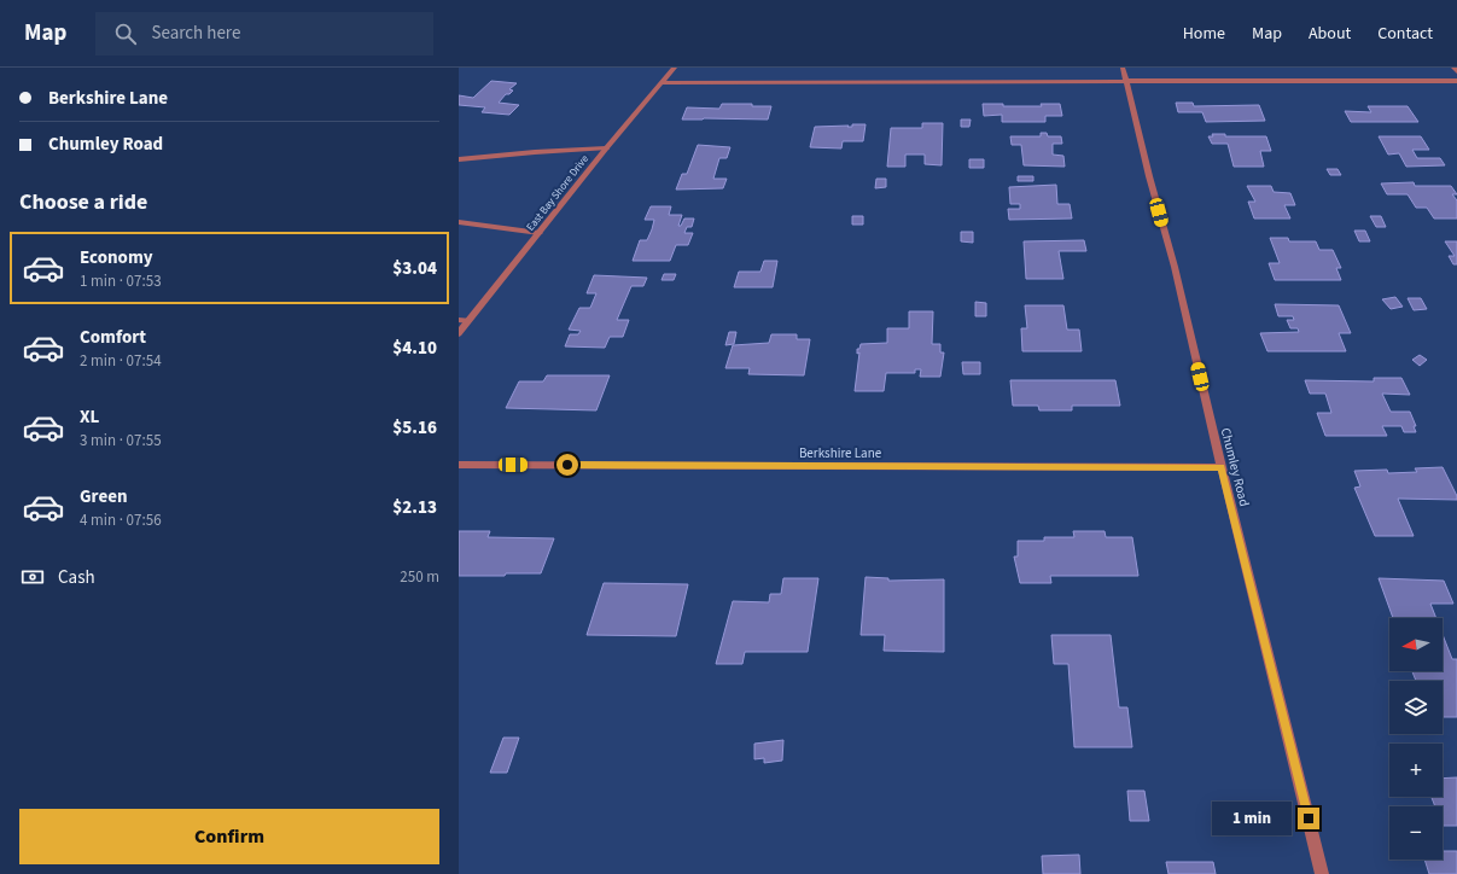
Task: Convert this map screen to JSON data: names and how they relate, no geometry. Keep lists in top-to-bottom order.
{
  "streets": {
    "street": ["East Bay Shore Drive", "Berkshire Lane", "Chumley Road"]
  },
  "crossings": [
    ["Berkshire Lane", "Chumley Road"]
  ],
  "north": "left",
  "page": {
    "header": "Map",
    "search": "Search here",
    "nav": [
      "Home",
      "Map",
      "About",
      "Contact"
    ],
    "banner": ["Berkshire Lane", "Chumley Road"],
    "heading": "Choose a ride",
    "list": [
      {
        "name": "Economy",
        "note": "1 min · 07:53",
        "value": "$3.04"
      },
      {
        "name": "Comfort",
        "note": "2 min · 07:54",
        "value": "$4.10"
      },
      {
        "name": "XL",
        "note": "3 min · 07:55",
        "value": "$5.16"
      },
      {
        "name": "Green",
        "note": "4 min · 07:56",
        "value": "$2.13"
      }
    ],
    "pay": ["Cash", "250 m"],
    "map_buttons": ["+", "−"],
    "buttons": "Confirm",
    "bubble": "1 min"
  }
}
